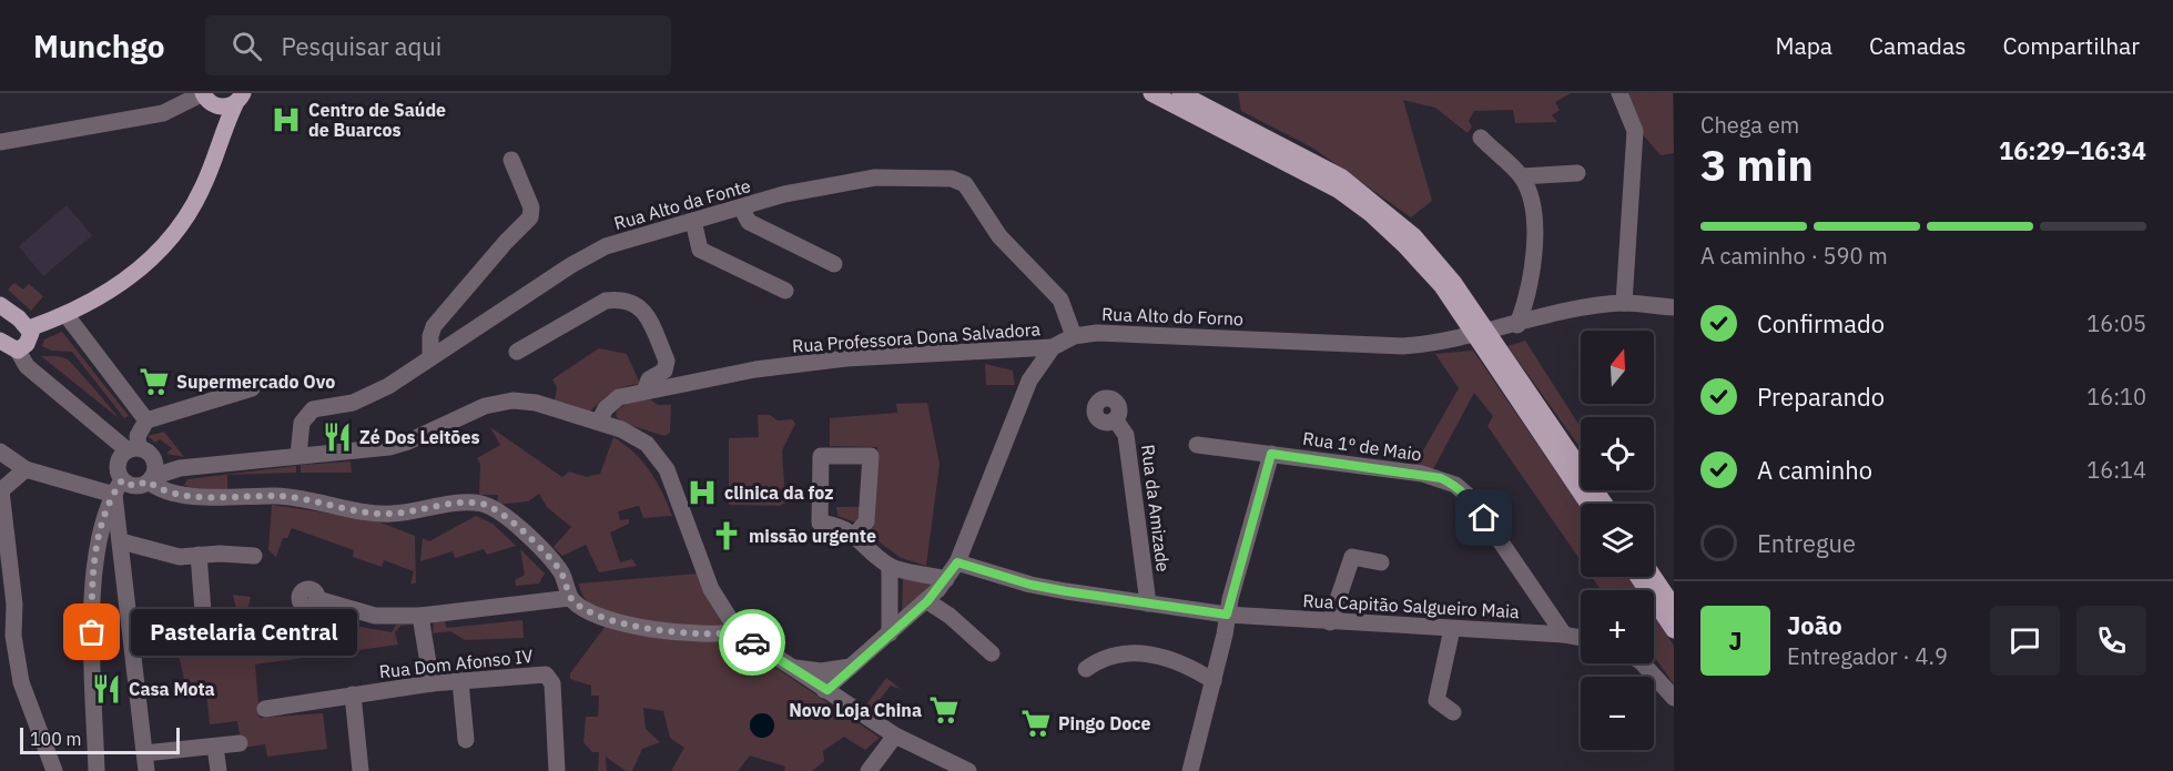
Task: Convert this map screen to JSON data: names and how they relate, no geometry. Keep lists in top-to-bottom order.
{
  "streets": {
    "street": [
      "Rua Alto da Fonte",
      "Rua Alto do Forno",
      "Rua Professora Dona Salvadora",
      "Rua 1º de Maio",
      "Rua da Amizade",
      "Rua Capitão Salgueiro Maia",
      "Rua Dom Afonso IV"
    ]
  },
  "crossings": [
    ["Rua Alto da Fonte", "Rua Alto do Forno"],
    ["Rua Alto do Forno", "Rua Professora Dona Salvadora"],
    ["Rua Alto do Forno", "Rua Capitão Salgueiro Maia"],
    ["Rua 1º de Maio", "Rua Capitão Salgueiro Maia"],
    ["Rua da Amizade", "Rua Capitão Salgueiro Maia"]
  ],
  "places": {
    "hospital": ["Centro de Saúde de Buarcos", "clinica da foz"],
    "supermarket": ["Supermercado Ovo", "Novo Loja China", "Pingo Doce"],
    "restaurant": ["Zé Dos Leitões", "Casa Mota"],
    "church": ["missão urgente"],
    "other": ["Pastelaria Central"]
  },
  "scale_bar": "100 m",
  "north": "top",
  "page": {
    "header": "Munchgo",
    "search": "Pesquisar aqui",
    "nav": ["Mapa", "Camadas", "Compartilhar"],
    "heading": ["3 min", "Chega em", "16:29–16:34"],
    "panel": ["João", "Entregador · 4.9"],
    "bar": "A caminho · 590 m",
    "list": [
      ["Confirmado", "16:05"],
      ["Preparando", "16:10"],
      ["A caminho", "16:14"],
      "Entregue"
    ],
    "map_buttons": ["+", "−"],
    "round": "J",
    "bubble": "Pastelaria Central",
    "scale": "100 m"
  }
}
